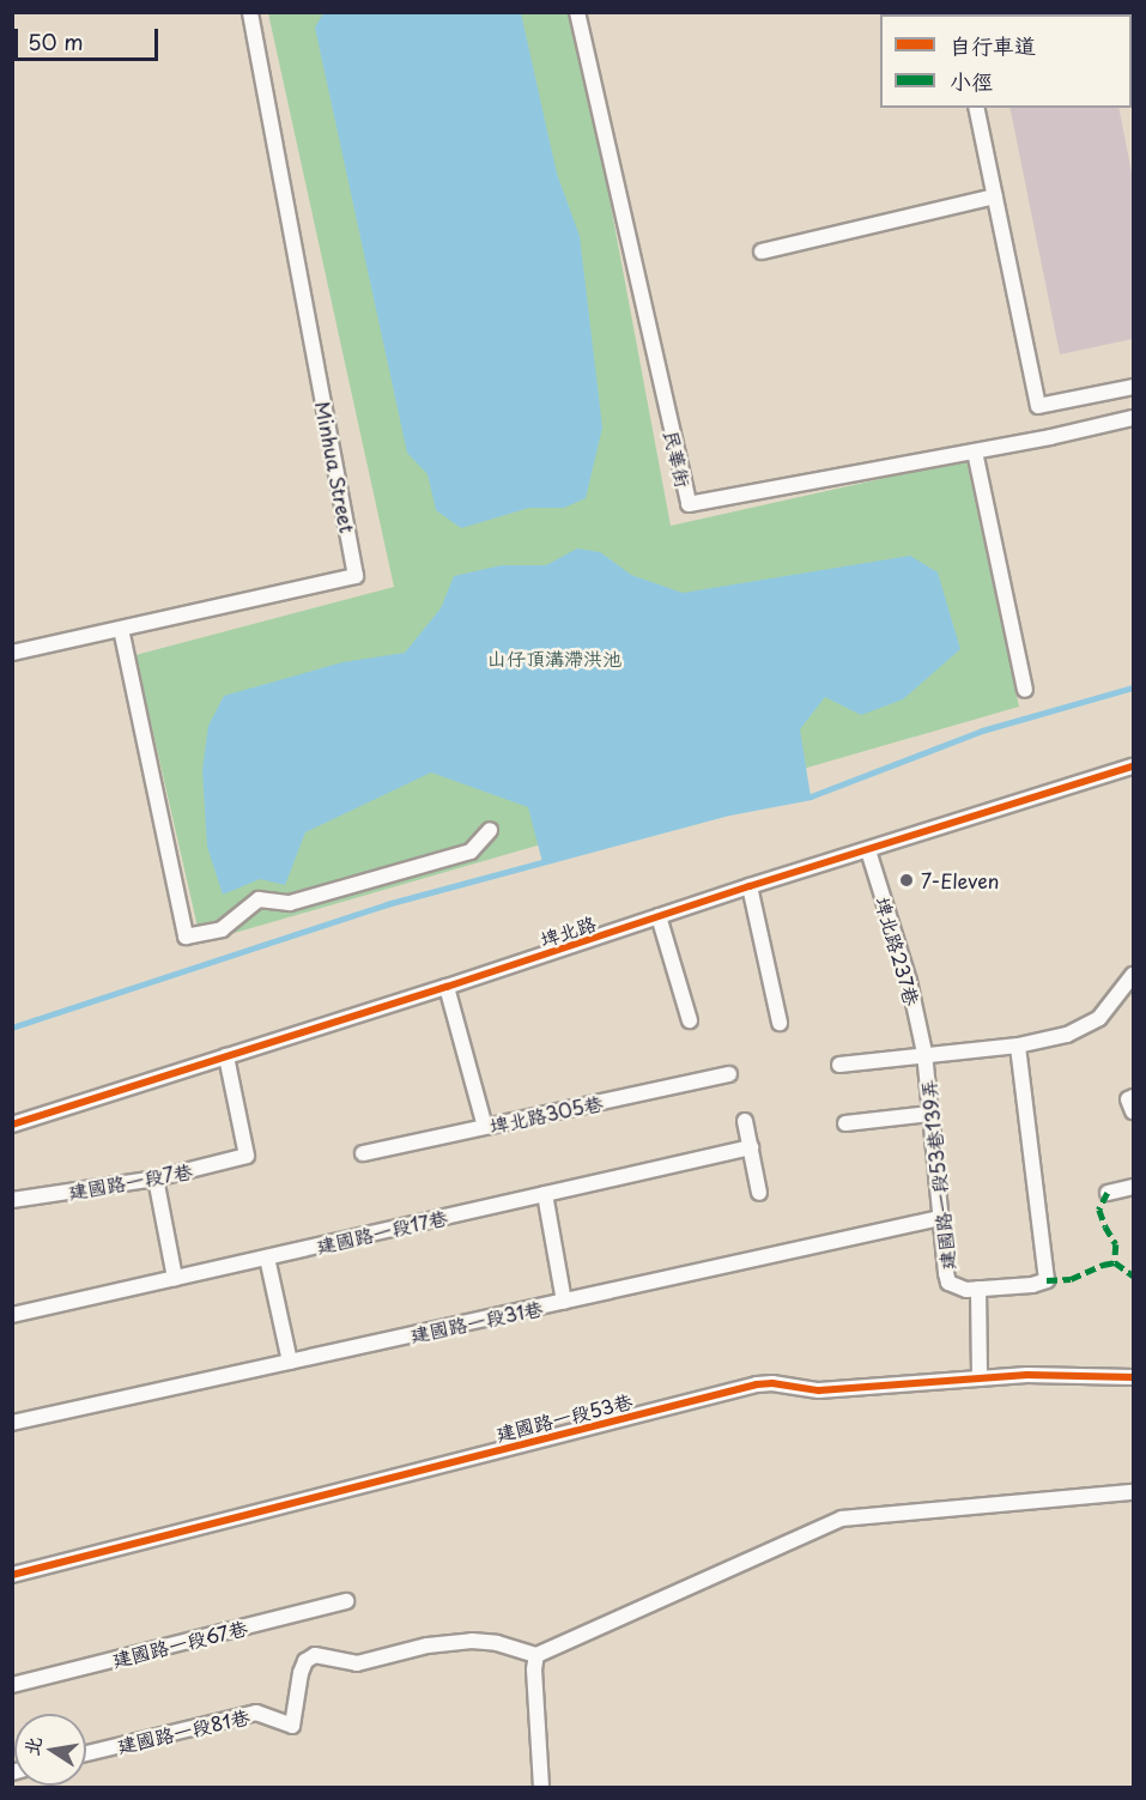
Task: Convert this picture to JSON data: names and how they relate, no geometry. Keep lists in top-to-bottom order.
{
  "streets": {
    "street": [
      "民華街",
      "Minhua Street",
      "埤北路",
      "埤北路237巷",
      "埤北路305巷",
      "建國路一段53巷139弄",
      "建國路一段7巷",
      "建國路一段17巷",
      "建國路一段31巷",
      "建國路一段53巷",
      "建國路一段67巷",
      "建國路一段81巷"
    ]
  },
  "crossings": [
    ["埤北路", "埤北路237巷"],
    ["埤北路", "建國路一段7巷"],
    ["埤北路237巷", "建國路一段53巷139弄"],
    ["建國路一段53巷139弄", "建國路一段31巷"]
  ],
  "parks": ["山仔頂溝滯洪池"],
  "places": ["7-Eleven"],
  "legend": ["自行車道", "小徑"],
  "scale_bar": "50 m",
  "north": "left"
}
